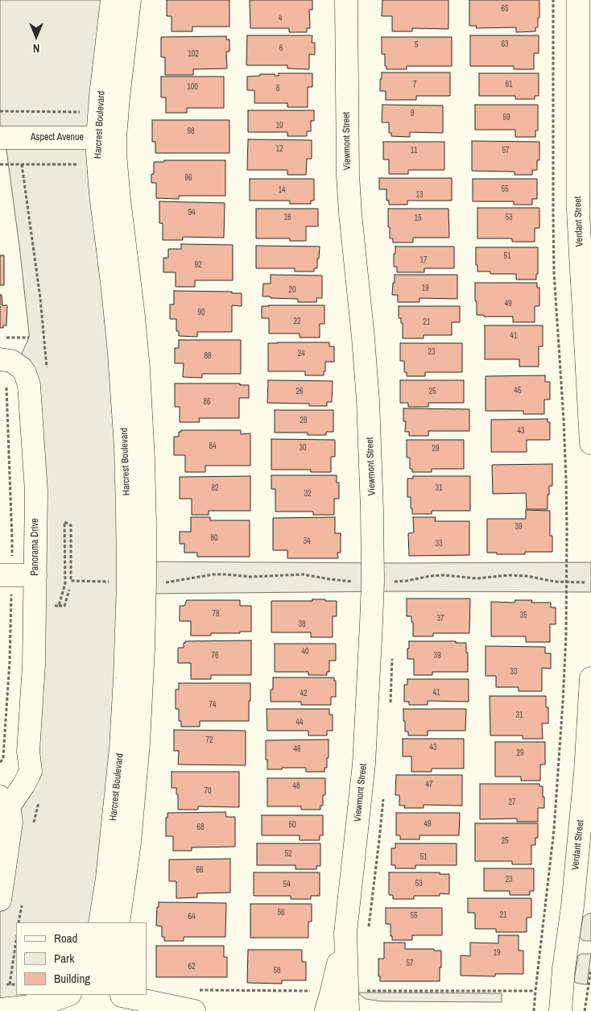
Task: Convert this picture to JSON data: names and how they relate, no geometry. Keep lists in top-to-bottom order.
{
  "streets": {
    "street": [
      "Harcrest Boulevard",
      "Aspect Avenue",
      "Viewmont Street",
      "Verdant Street",
      "Panorama Drive"
    ]
  },
  "crossings": [
    ["Harcrest Boulevard", "Aspect Avenue"]
  ],
  "house_numbers": [
    "65",
    "4",
    "63",
    "5",
    "6",
    "102",
    "7",
    "61",
    "100",
    "8",
    "9",
    "59",
    "10",
    "98",
    "12",
    "11",
    "57",
    "96",
    "55",
    "14",
    "13",
    "94",
    "16",
    "53",
    "15",
    "51",
    "17",
    "92",
    "19",
    "20",
    "49",
    "90",
    "22",
    "21",
    "41",
    "23",
    "24",
    "88",
    "45",
    "26",
    "25",
    "86",
    "28",
    "43",
    "84",
    "30",
    "29",
    "82",
    "31",
    "32",
    "39",
    "80",
    "34",
    "33",
    "78",
    "35",
    "37",
    "38",
    "40",
    "76",
    "39",
    "33",
    "41",
    "42",
    "74",
    "31",
    "44",
    "72",
    "43",
    "46",
    "29",
    "47",
    "48",
    "70",
    "27",
    "49",
    "50",
    "68",
    "25",
    "52",
    "51",
    "66",
    "23",
    "53",
    "54",
    "56",
    "21",
    "55",
    "64",
    "19",
    "57",
    "62",
    "58"
  ],
  "legend": ["Road", "Park", "Building"],
  "north": "bottom"
}
